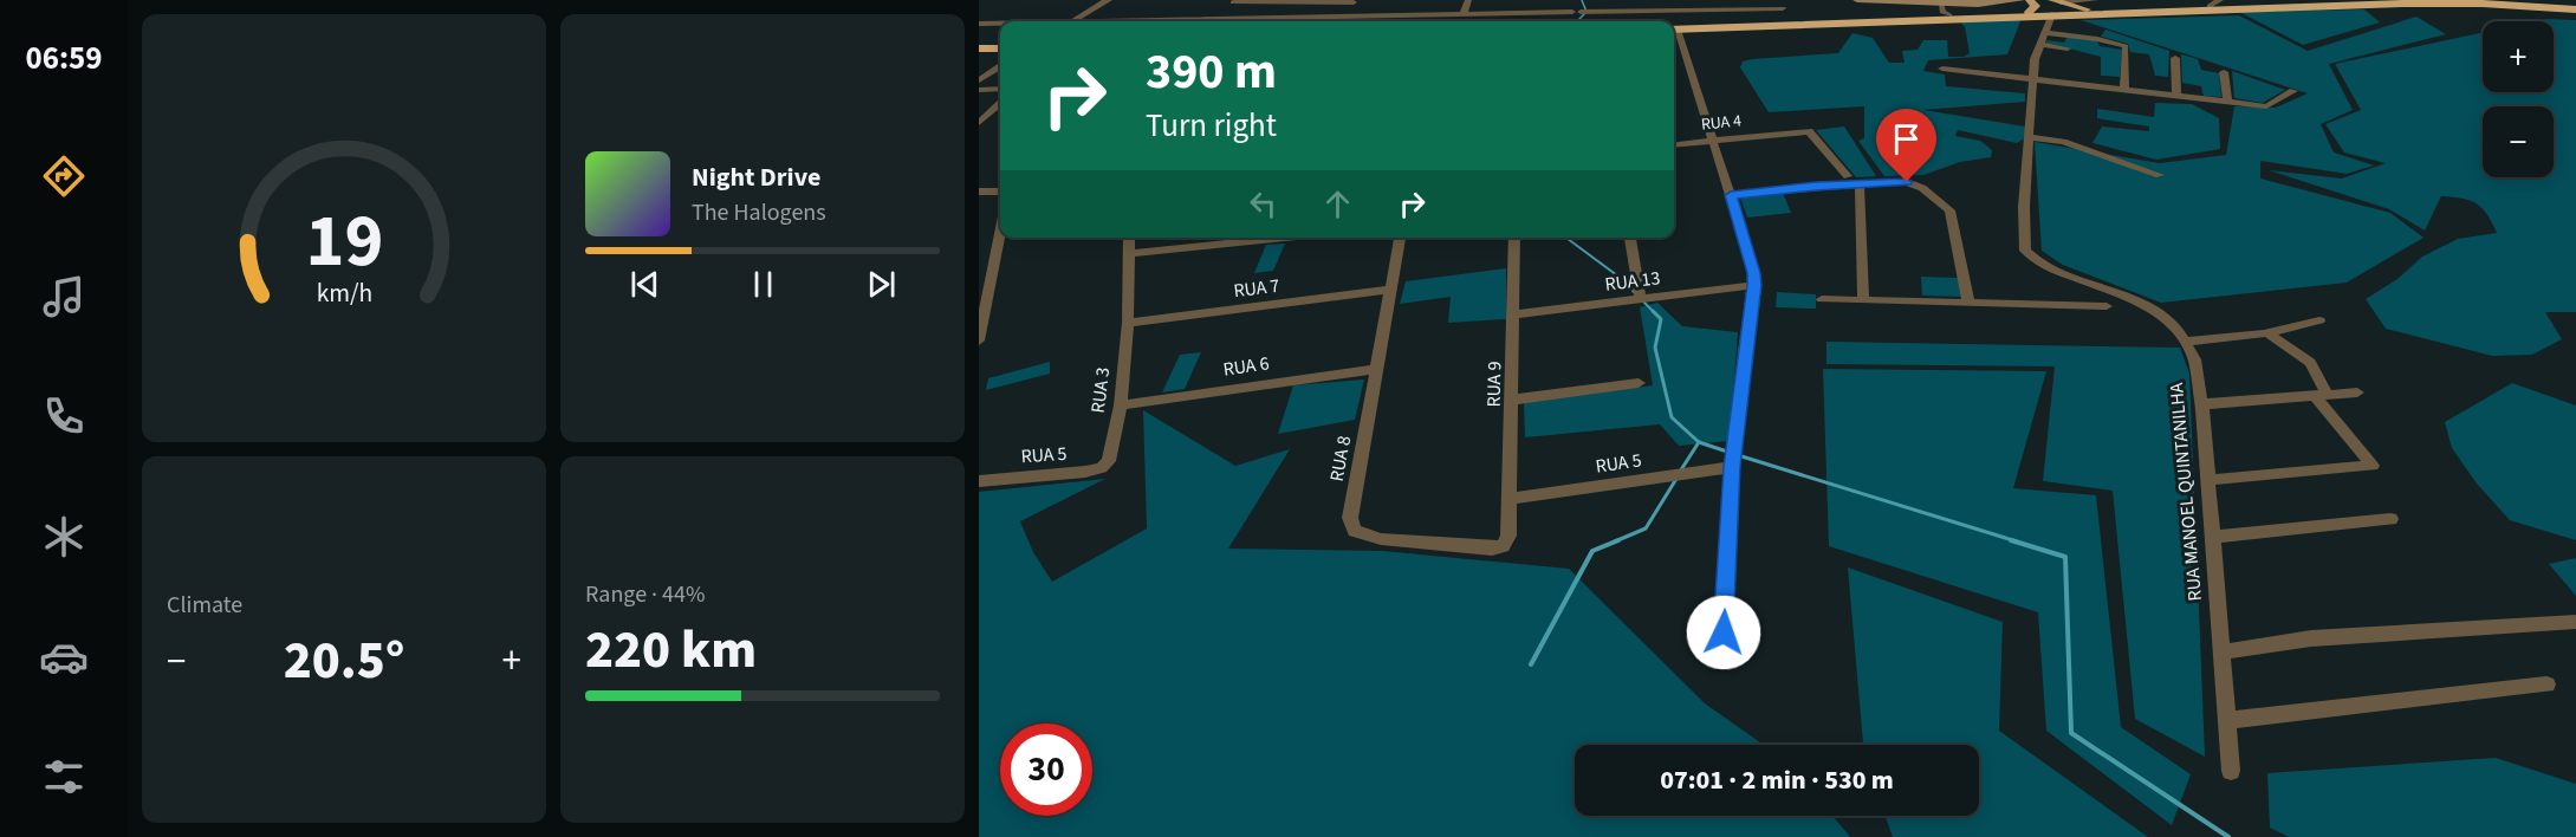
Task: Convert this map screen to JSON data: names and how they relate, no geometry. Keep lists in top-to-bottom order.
{
  "streets": {
    "street": [
      "RUA 4",
      "RUA 13",
      "RUA 7",
      "RUA 6",
      "RUA 9",
      "RUA 3",
      "RUA 5",
      "RUA 8",
      "RUA MANOEL QUINTANILHA"
    ]
  },
  "crossings": [
    ["RUA 13", "RUA 9"],
    ["RUA 7", "RUA 3"],
    ["RUA 7", "RUA 8"],
    ["RUA 6", "RUA 3"],
    ["RUA 6", "RUA 8"],
    ["RUA 9", "RUA 5"],
    ["RUA 9", "RUA 8"],
    ["RUA 3", "RUA 5"]
  ],
  "page": {
    "tabs": "06:59",
    "map_buttons": ["+", "−"],
    "turn": ["390 m", "Turn right"],
    "song": ["Night Drive", "The Halogens"],
    "tile": [
      "Climate",
      ["Range · 44%", "220 km"]
    ],
    "heat": ["−", "20.5°", "+"],
    "limit": "30",
    "trip": "07:01 · 2 min · 530 m",
    "gauge": ["19", "km/h"]
  }
}
